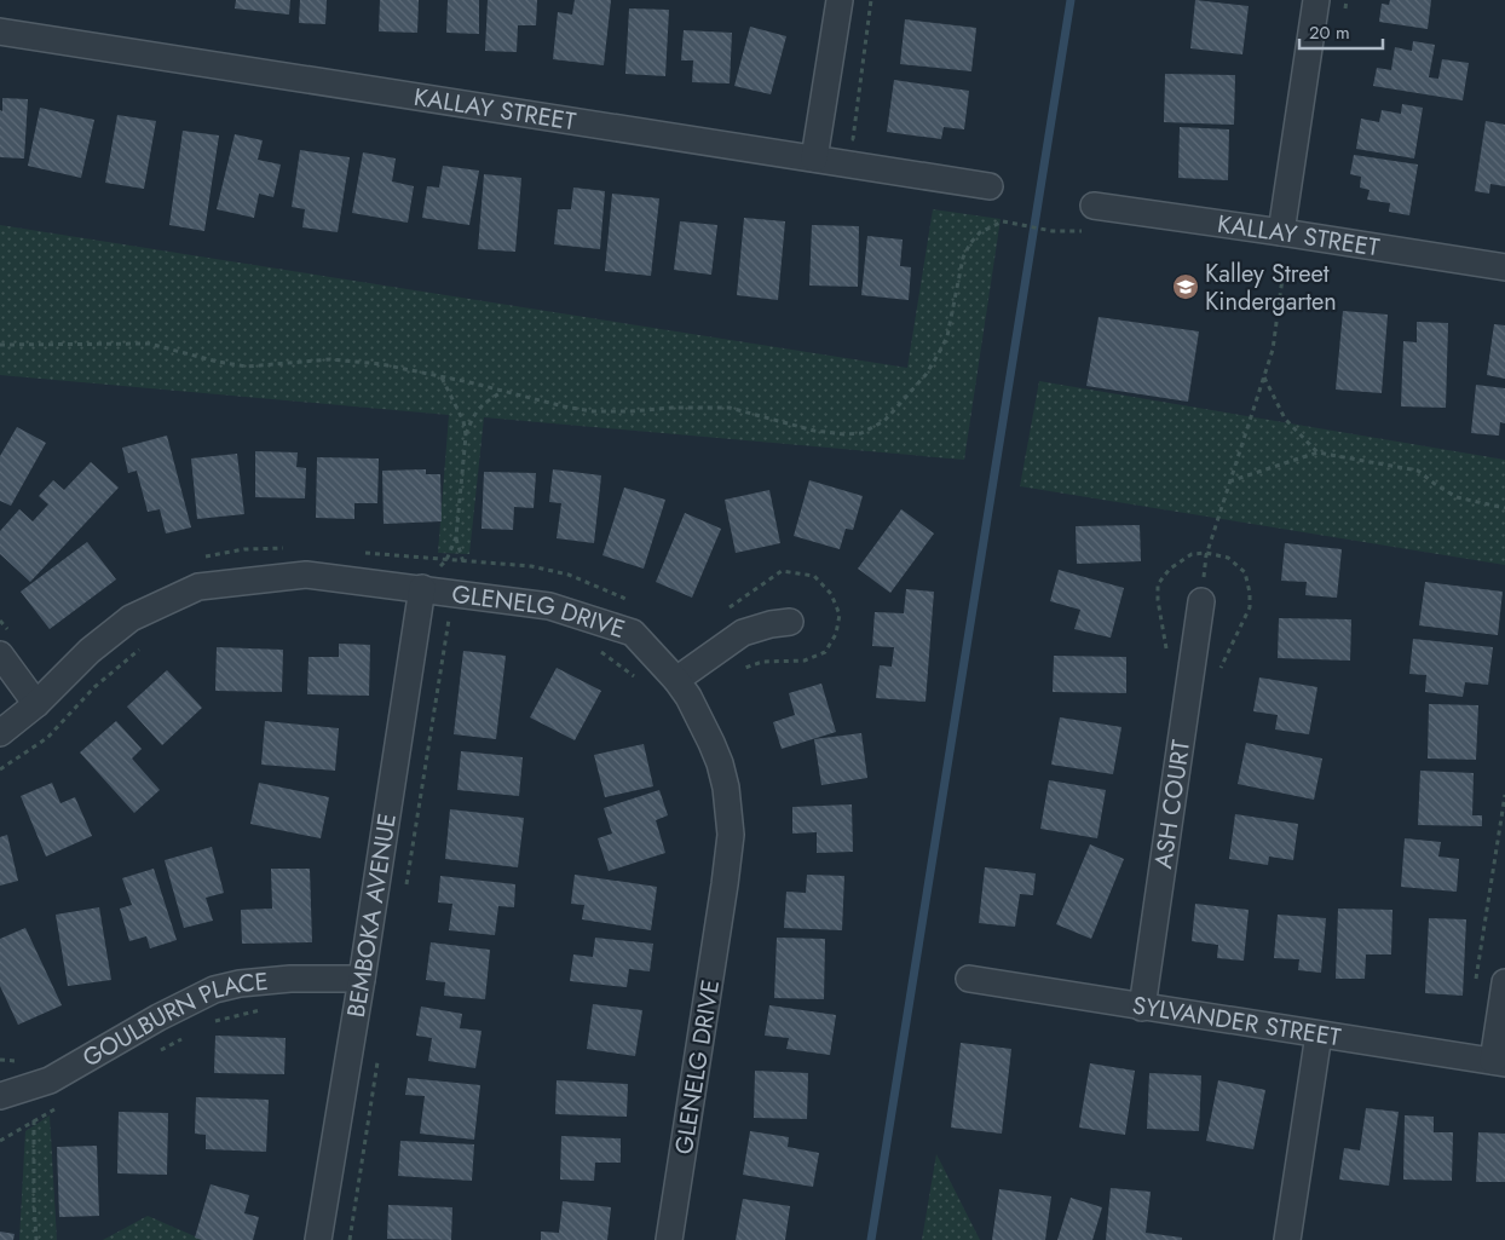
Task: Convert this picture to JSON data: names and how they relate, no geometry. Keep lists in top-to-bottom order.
{
  "streets": {
    "street": [
      "KALLAY STREET",
      "GLENELG DRIVE",
      "ASH COURT",
      "BEMBOKA AVENUE",
      "SYLVANDER STREET",
      "GOULBURN PLACE"
    ]
  },
  "crossings": [
    ["GLENELG DRIVE", "BEMBOKA AVENUE"],
    ["ASH COURT", "SYLVANDER STREET"],
    ["BEMBOKA AVENUE", "GOULBURN PLACE"]
  ],
  "places": {
    "school or university": ["Kalley Street Kindergarten"]
  },
  "scale_bar": "20 m"
}
